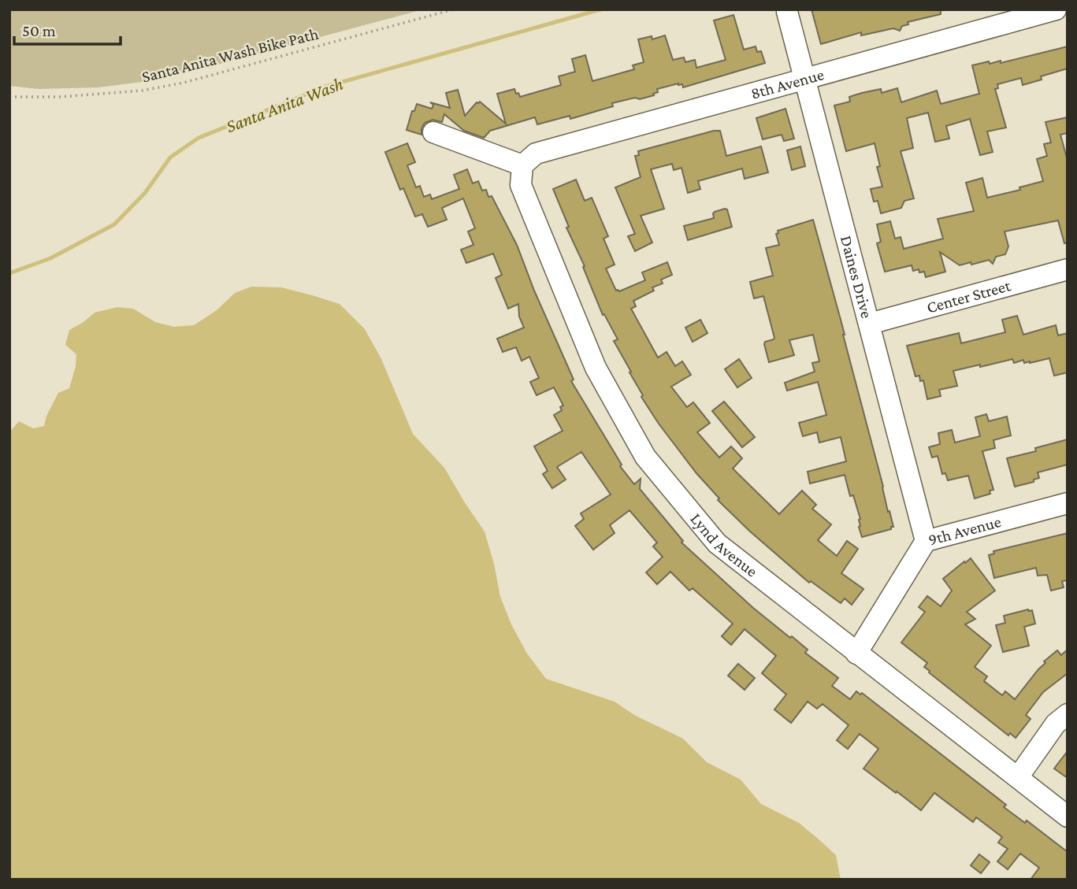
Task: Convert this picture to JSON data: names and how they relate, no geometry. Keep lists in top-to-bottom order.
{
  "streets": {
    "street": [
      "8th Avenue",
      "Daines Drive",
      "Center Street",
      "9th Avenue",
      "Lynd Avenue"
    ],
    "path": ["Santa Anita Wash Bike Path"]
  },
  "crossings": [
    ["8th Avenue", "Daines Drive"],
    ["8th Avenue", "Lynd Avenue"],
    ["Daines Drive", "Center Street"],
    ["Daines Drive", "9th Avenue"],
    ["9th Avenue", "Lynd Avenue"]
  ],
  "water": ["Santa Anita Wash"],
  "scale_bar": "50 m"
}
